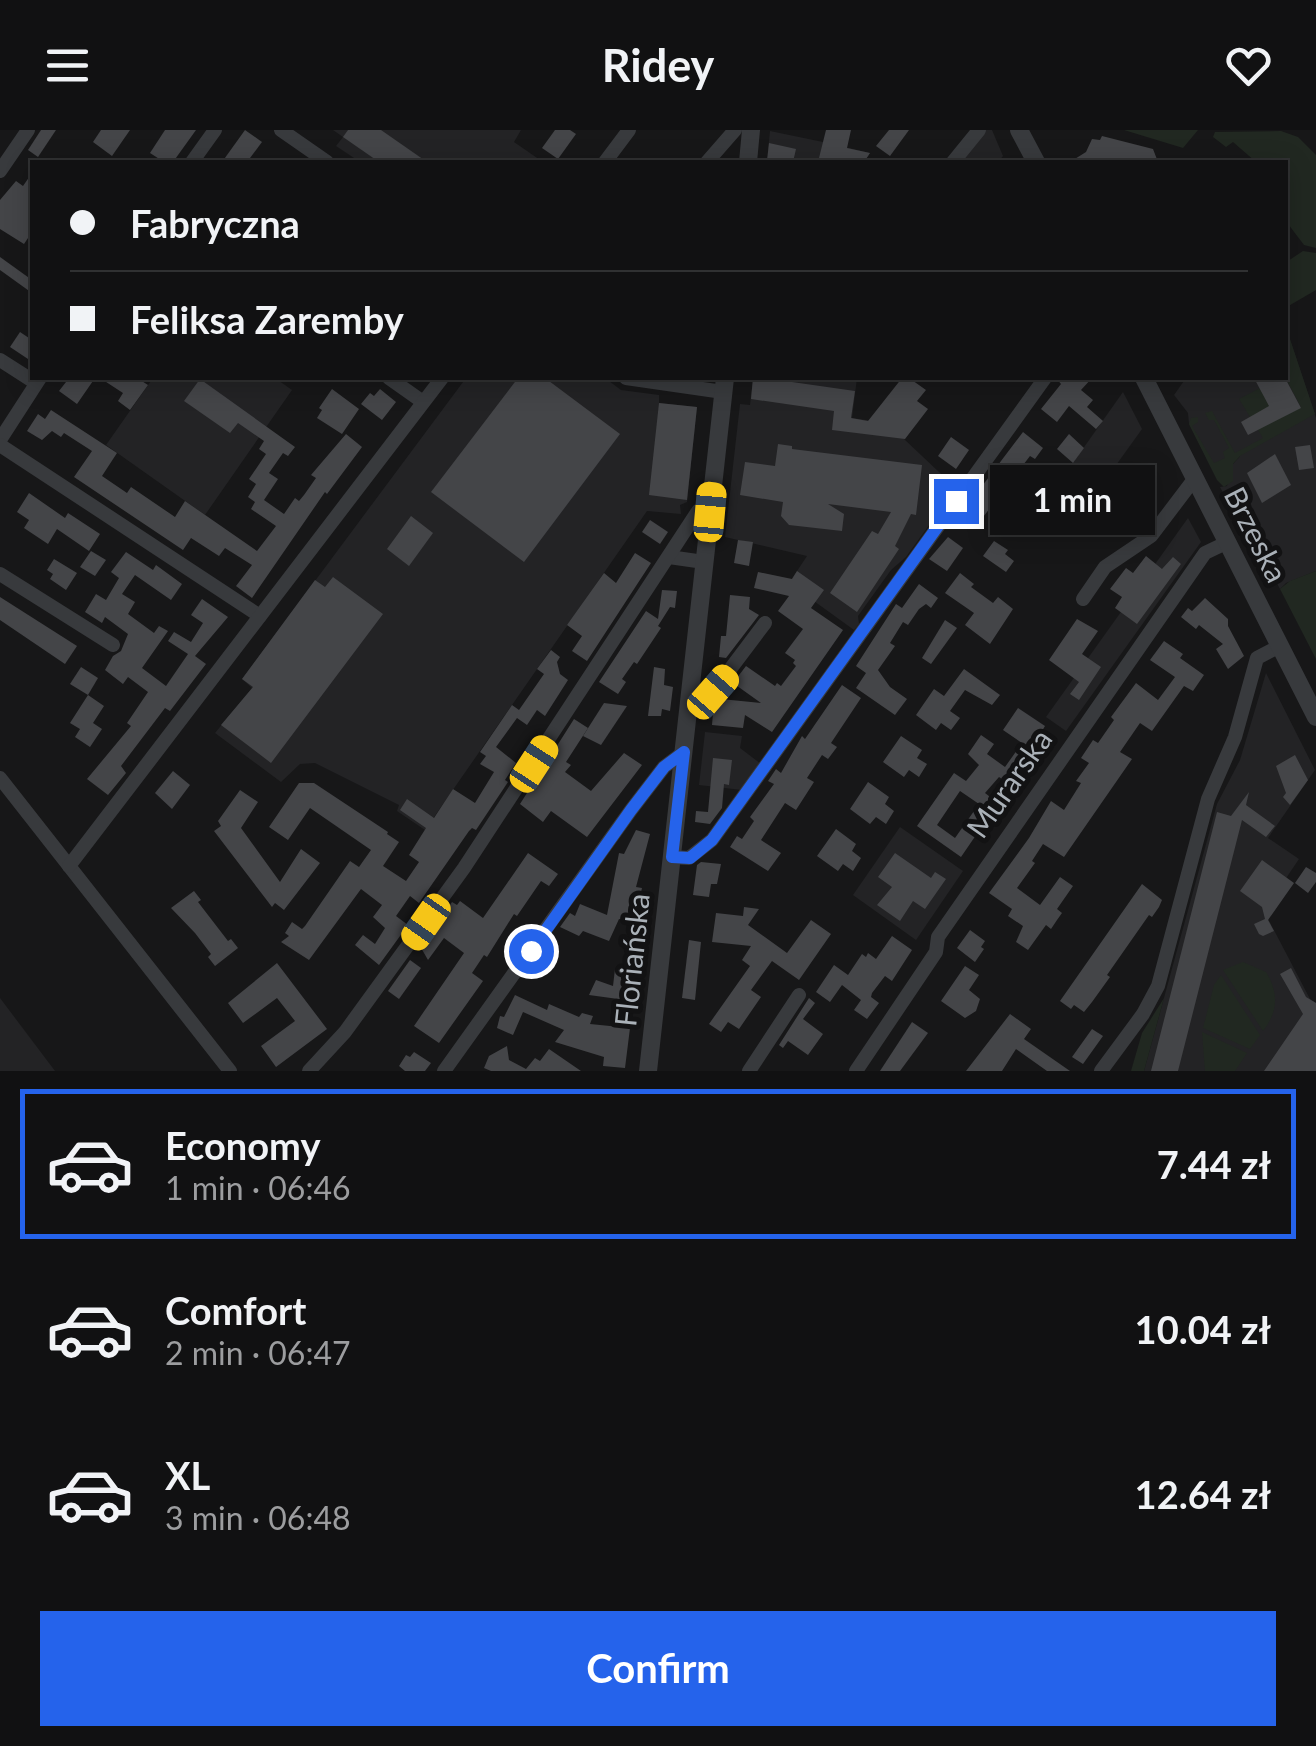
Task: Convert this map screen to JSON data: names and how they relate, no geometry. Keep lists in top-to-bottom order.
{
  "streets": {
    "street": ["Brzeska", "Murarska", "Floriańska"]
  },
  "crossings": [
    ["Brzeska", "Murarska"]
  ],
  "page": {
    "header": "Ridey",
    "banner": ["Fabryczna", "Feliksa Zaremby"],
    "bubble": "1 min",
    "list": [
      {
        "name": "Economy",
        "note": "1 min · 06:46",
        "value": "7.44 zł"
      },
      {
        "name": "Comfort",
        "note": "2 min · 06:47",
        "value": "10.04 zł"
      },
      {
        "name": "XL",
        "note": "3 min · 06:48",
        "value": "12.64 zł"
      }
    ],
    "buttons": "Confirm"
  }
}
